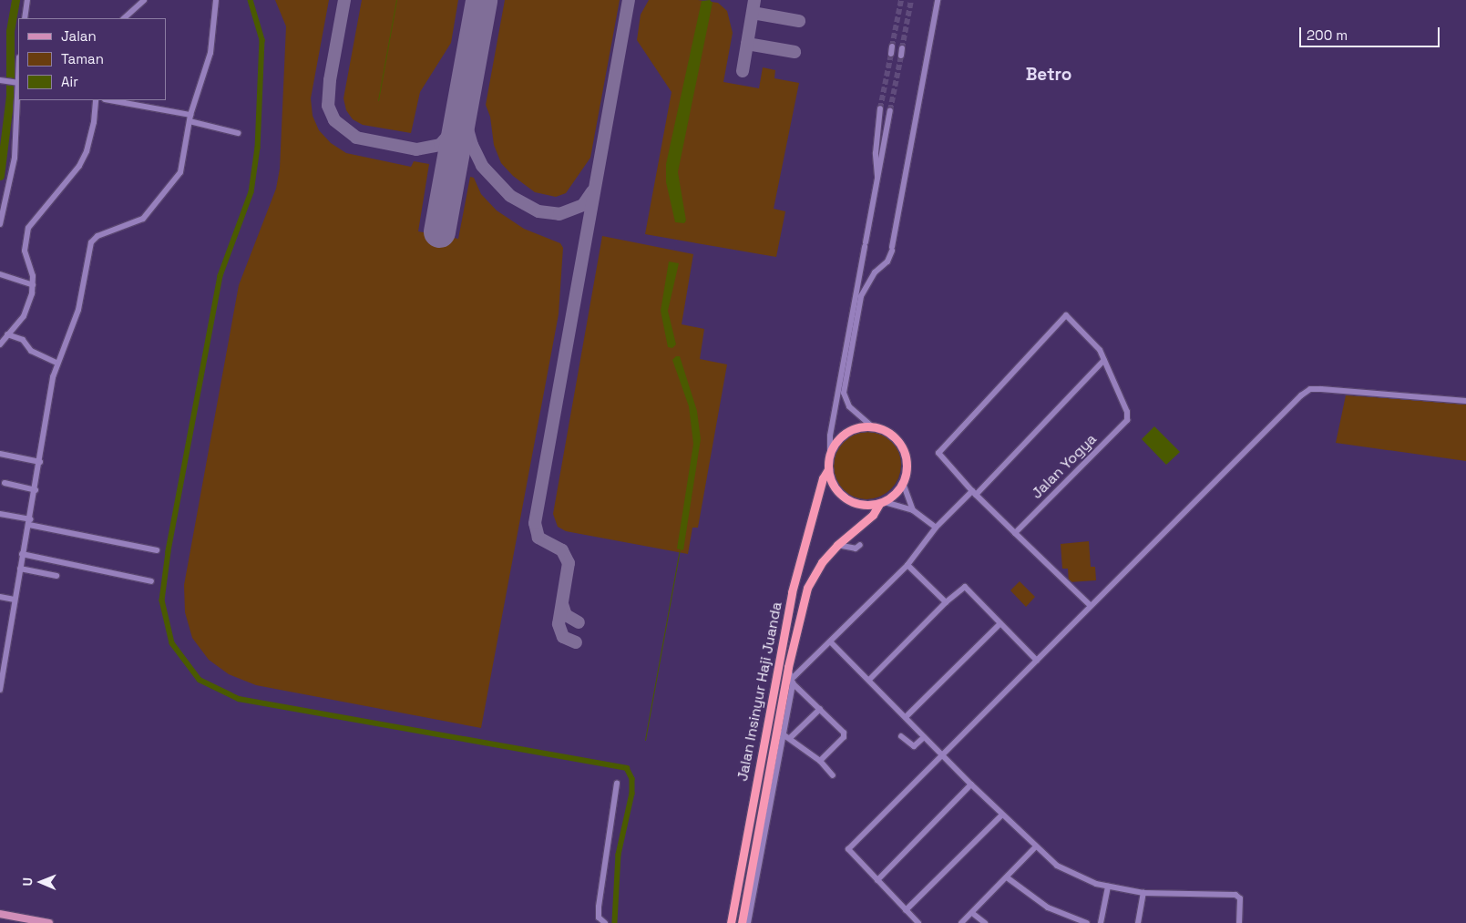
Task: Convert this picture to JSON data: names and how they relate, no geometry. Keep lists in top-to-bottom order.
{
  "streets": {
    "highway": ["Jalan Insinyur Haji Juanda"],
    "street": ["Jalan Yogya"]
  },
  "districts": ["Betro"],
  "legend": ["Jalan", "Taman", "Air"],
  "scale_bar": "200 m",
  "north": "left"
}
